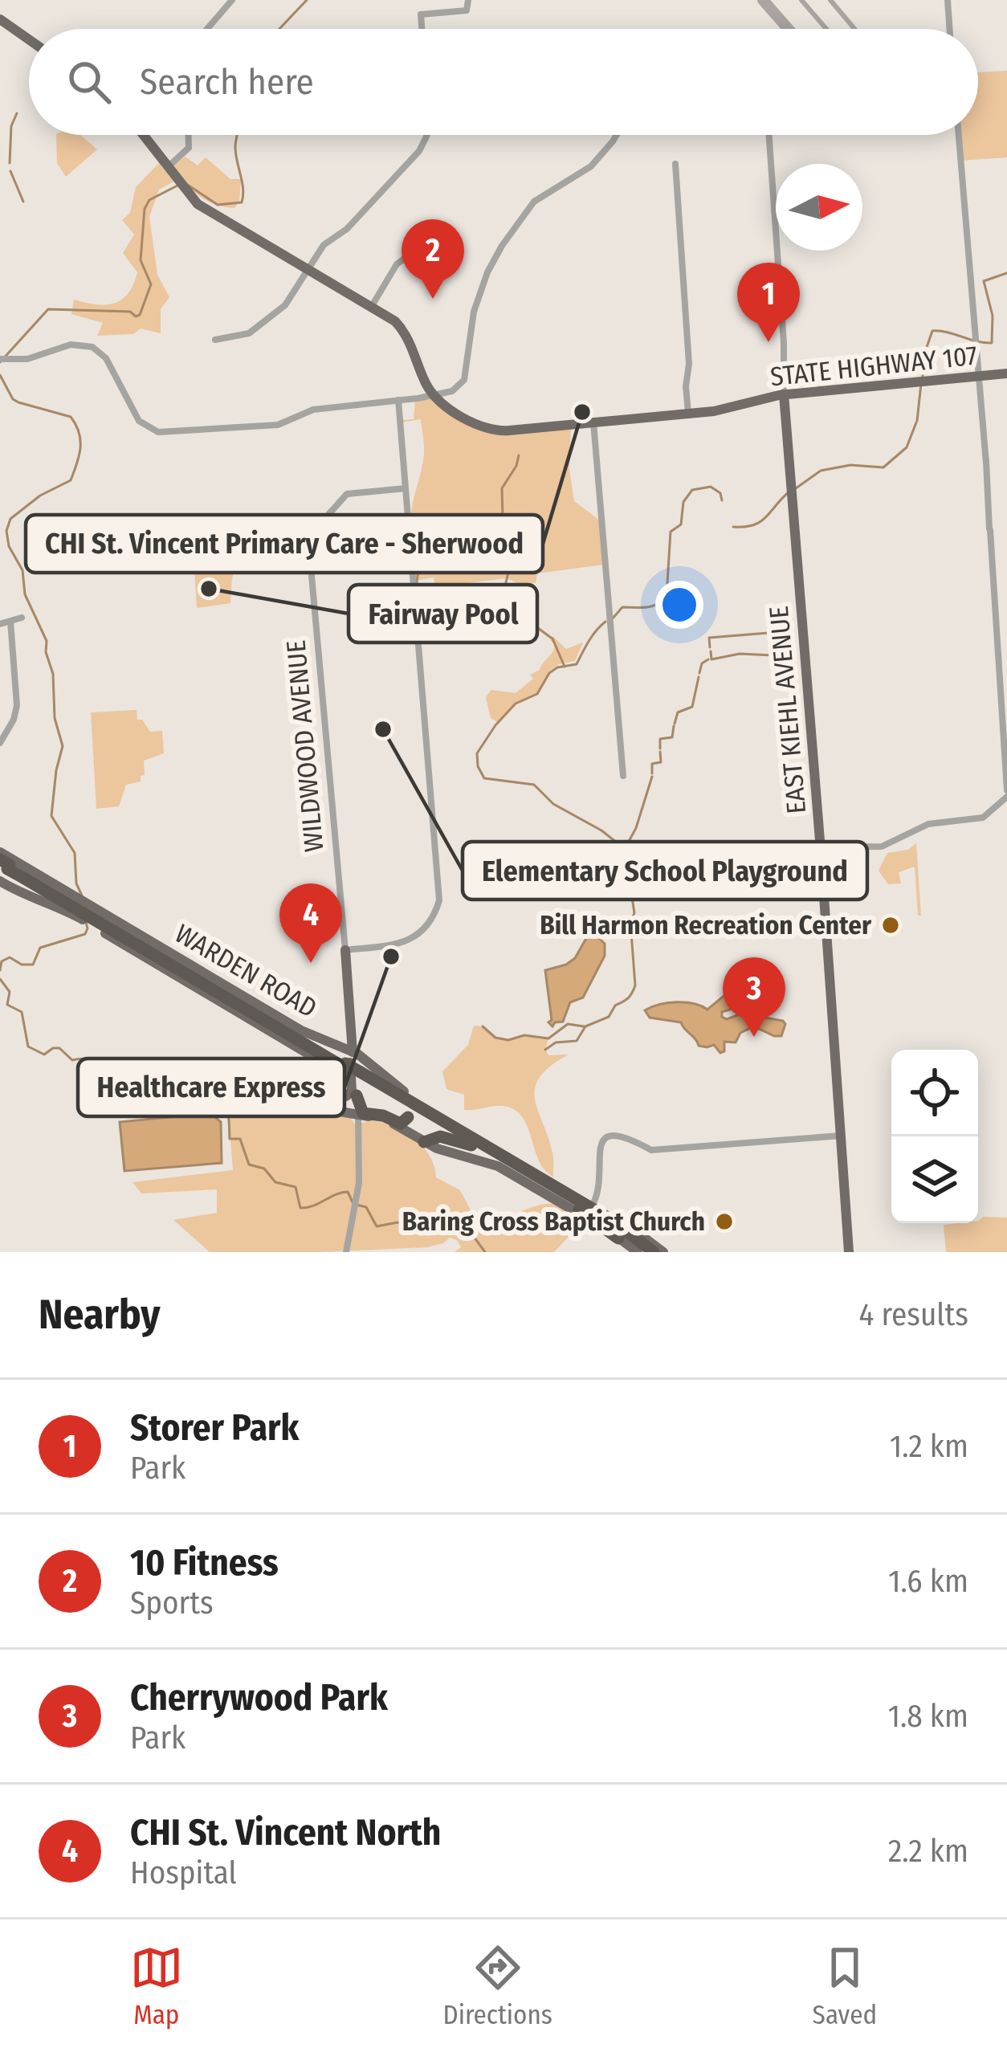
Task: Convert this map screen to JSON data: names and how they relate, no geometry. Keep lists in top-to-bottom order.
{
  "streets": {
    "main road": [
      "STATE HIGHWAY 107",
      "EAST KIEHL AVENUE",
      "WILDWOOD AVENUE",
      "WARDEN ROAD"
    ]
  },
  "crossings": [
    ["STATE HIGHWAY 107", "EAST KIEHL AVENUE"],
    ["WILDWOOD AVENUE", "WARDEN ROAD"]
  ],
  "places": [
    "CHI St. Vincent Primary Care - Sherwood",
    "Fairway Pool",
    "Elementary School Playground",
    "Bill Harmon Recreation Center",
    "Healthcare Express",
    "Baring Cross Baptist Church"
  ],
  "north": "right",
  "page": {
    "search": "Search here",
    "pins": [
      "2",
      "1",
      "4",
      "3"
    ],
    "heading": ["Nearby", "4 results"],
    "list": [
      {
        "mark": "1",
        "name": "Storer Park",
        "note": "Park",
        "value": "1.2 km"
      },
      {
        "mark": "2",
        "name": "10 Fitness",
        "note": "Sports",
        "value": "1.6 km"
      },
      {
        "mark": "3",
        "name": "Cherrywood Park",
        "note": "Park",
        "value": "1.8 km"
      },
      {
        "mark": "4",
        "name": "CHI St. Vincent North",
        "note": "Hospital",
        "value": "2.2 km"
      }
    ],
    "nav": ["Map", "Directions", "Saved"]
  }
}
